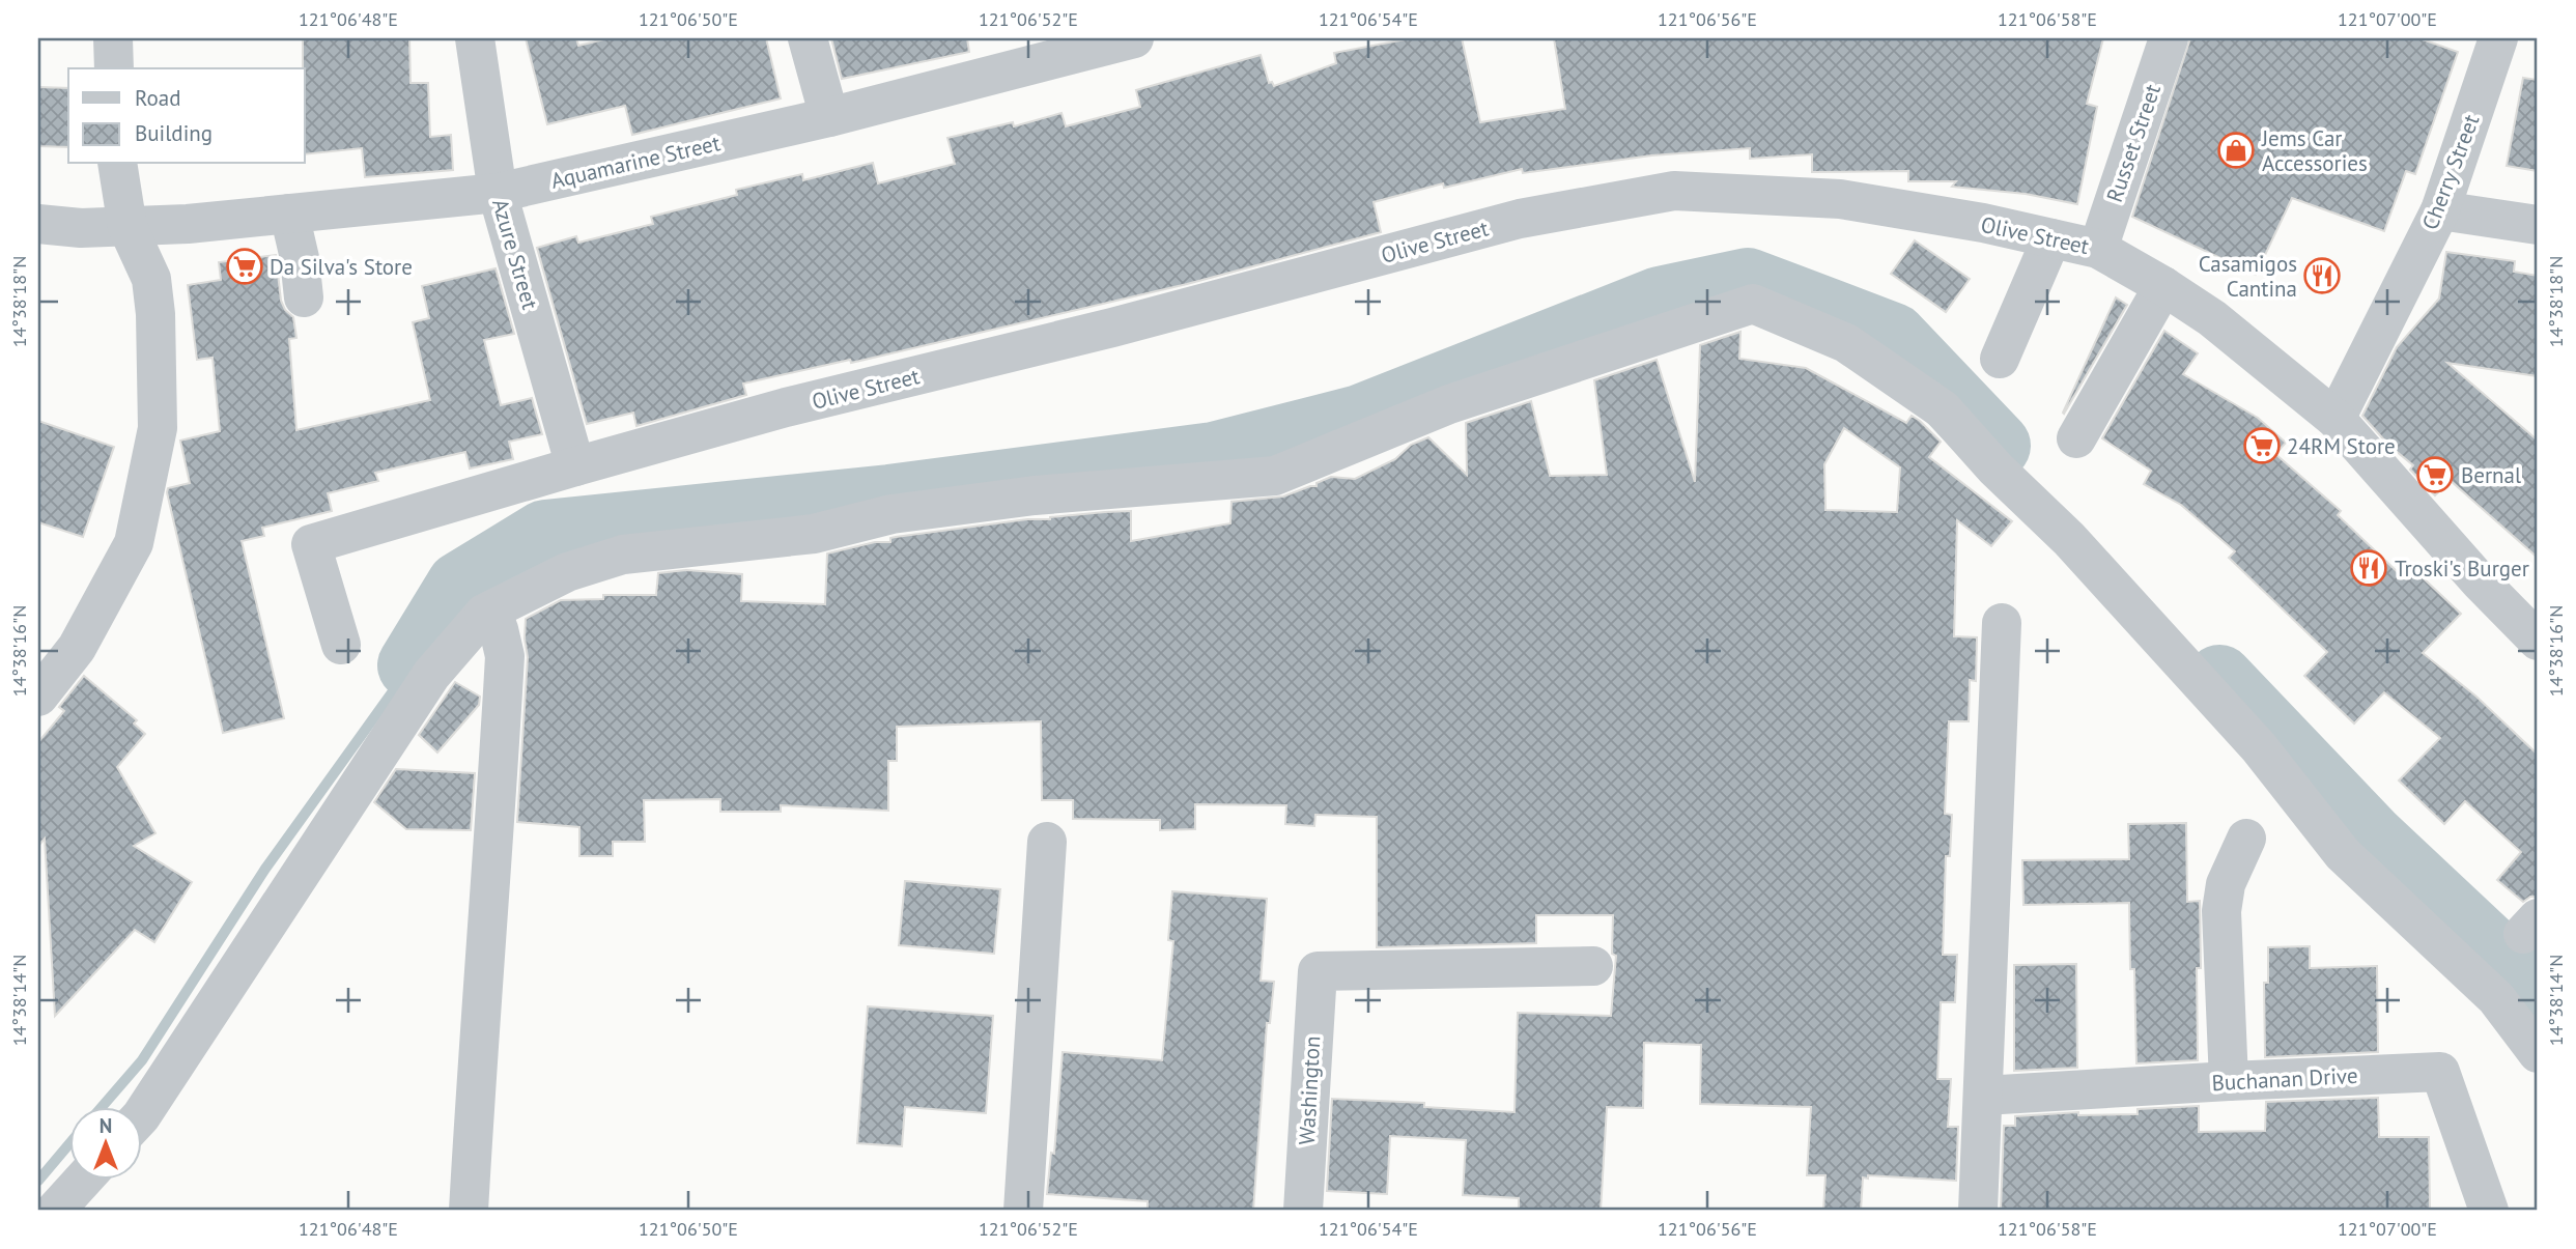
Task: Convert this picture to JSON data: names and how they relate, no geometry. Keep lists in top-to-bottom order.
{
  "streets": {
    "street": [
      "Russet Street",
      "Aquamarine Street",
      "Cherry Street",
      "Olive Street",
      "Azure Street",
      "Buchanan Drive",
      "Washington"
    ]
  },
  "crossings": [
    ["Russet Street", "Olive Street"],
    ["Aquamarine Street", "Azure Street"],
    ["Cherry Street", "Olive Street"],
    ["Olive Street", "Azure Street"]
  ],
  "places": {
    "shop": ["Jems Car Accessories"],
    "supermarket": ["Da Silva's Store", "24RM Store", "Bernal"],
    "restaurant": ["Casamigos Cantina", "Troski's Burger"]
  },
  "legend": ["Road", "Building"],
  "north": "top",
  "coordinates": [
    "121°06'48\"E",
    "121°06'50\"E",
    "121°06'52\"E",
    "121°06'54\"E",
    "121°06'56\"E",
    "121°06'58\"E",
    "121°07'00\"E",
    "14°38'18\"N",
    "14°38'16\"N",
    "14°38'14\"N"
  ]
}
